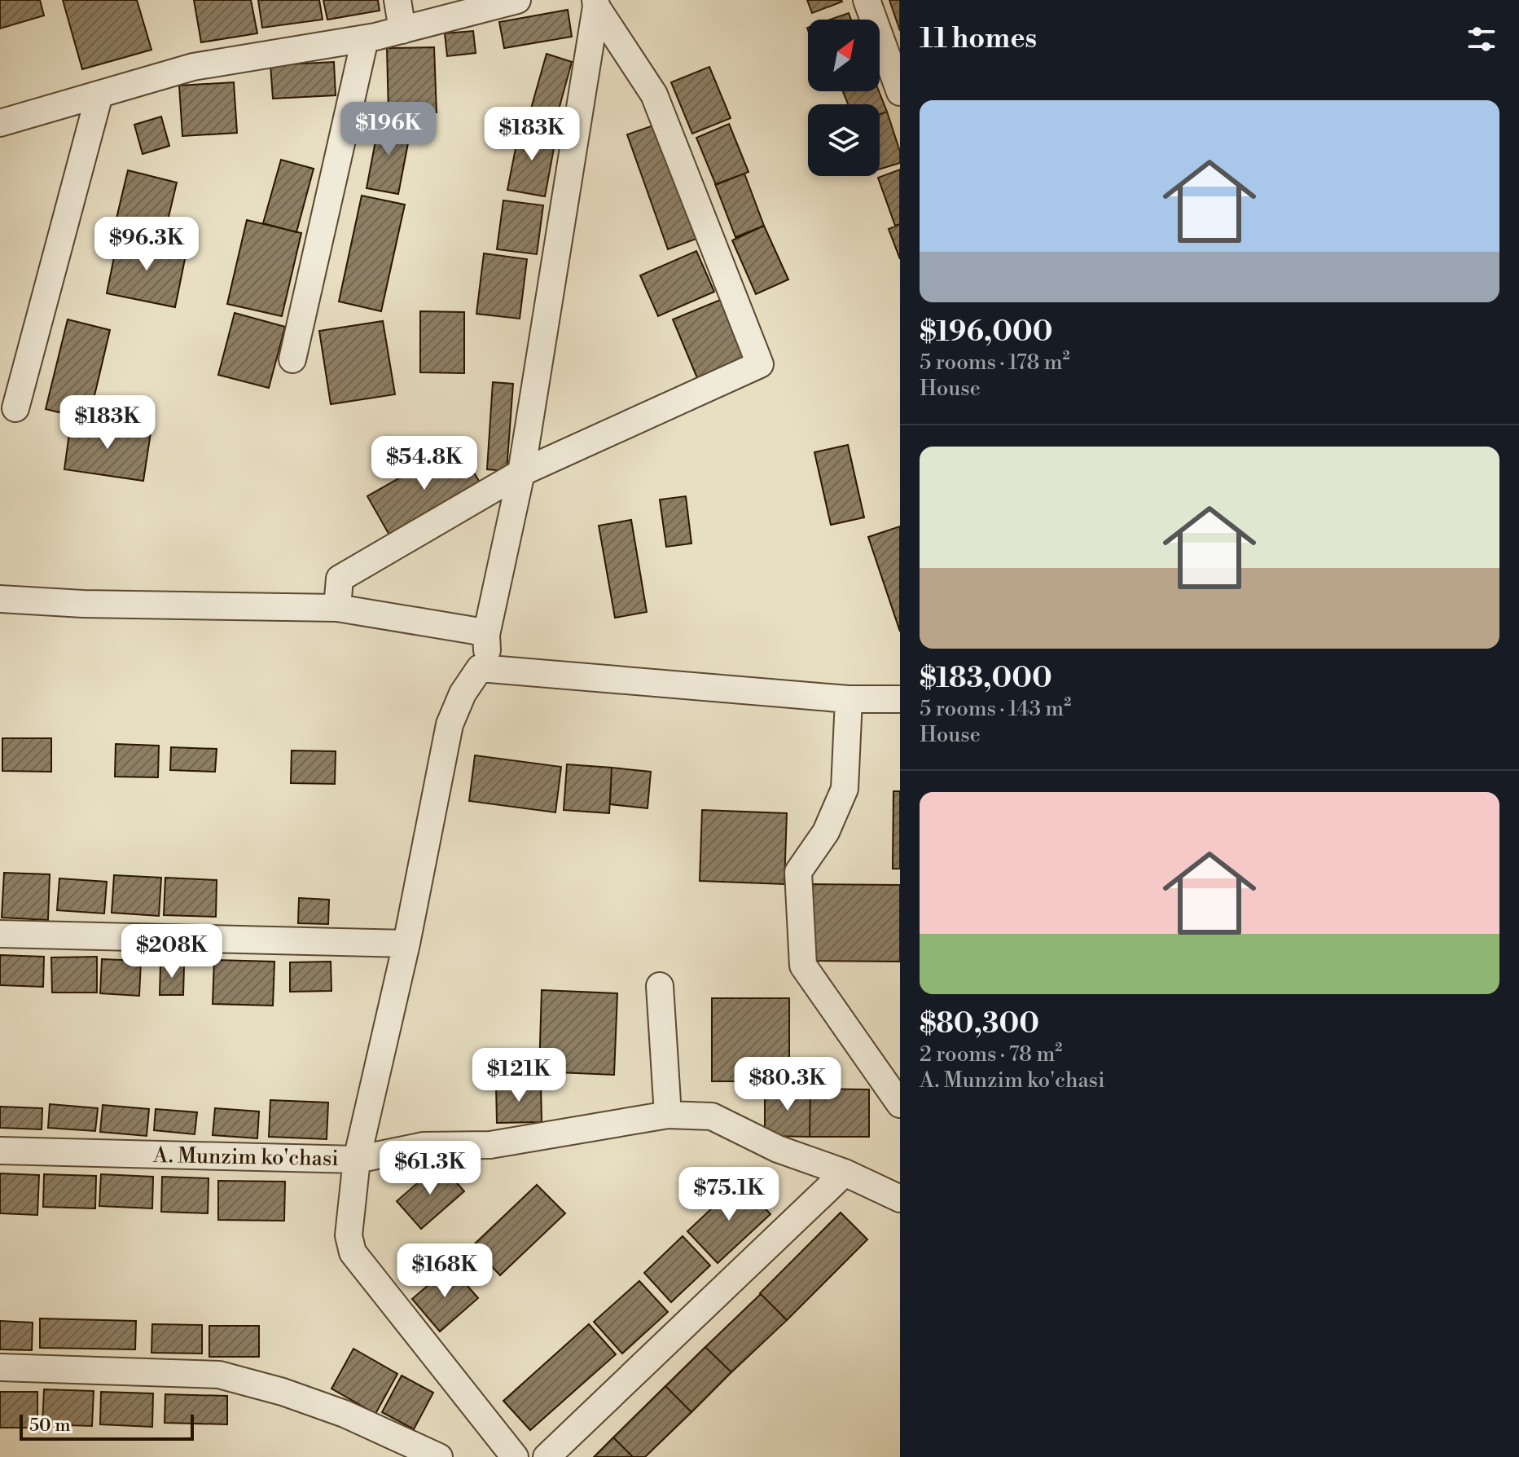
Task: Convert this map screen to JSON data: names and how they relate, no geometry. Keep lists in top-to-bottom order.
{
  "streets": {
    "street": ["A. Munzim ko'chasi"]
  },
  "scale_bar": "50 m",
  "north": "top right",
  "page": {
    "heading": "11 homes",
    "list": [
      {
        "name": "$196,000",
        "note": "5 rooms · 178 m² · House"
      },
      {
        "name": "$183,000",
        "note": "5 rooms · 143 m² · House"
      },
      {
        "name": "$80,300",
        "note": "2 rooms · 78 m² · A. Munzim ko'chasi"
      }
    ],
    "price": [
      "$196K",
      "$183K",
      "$96.3K",
      "$183K",
      "$54.8K",
      "$208K",
      "$121K",
      "$80.3K",
      "$61.3K",
      "$75.1K",
      "$168K"
    ],
    "scale": "50 m"
  }
}
